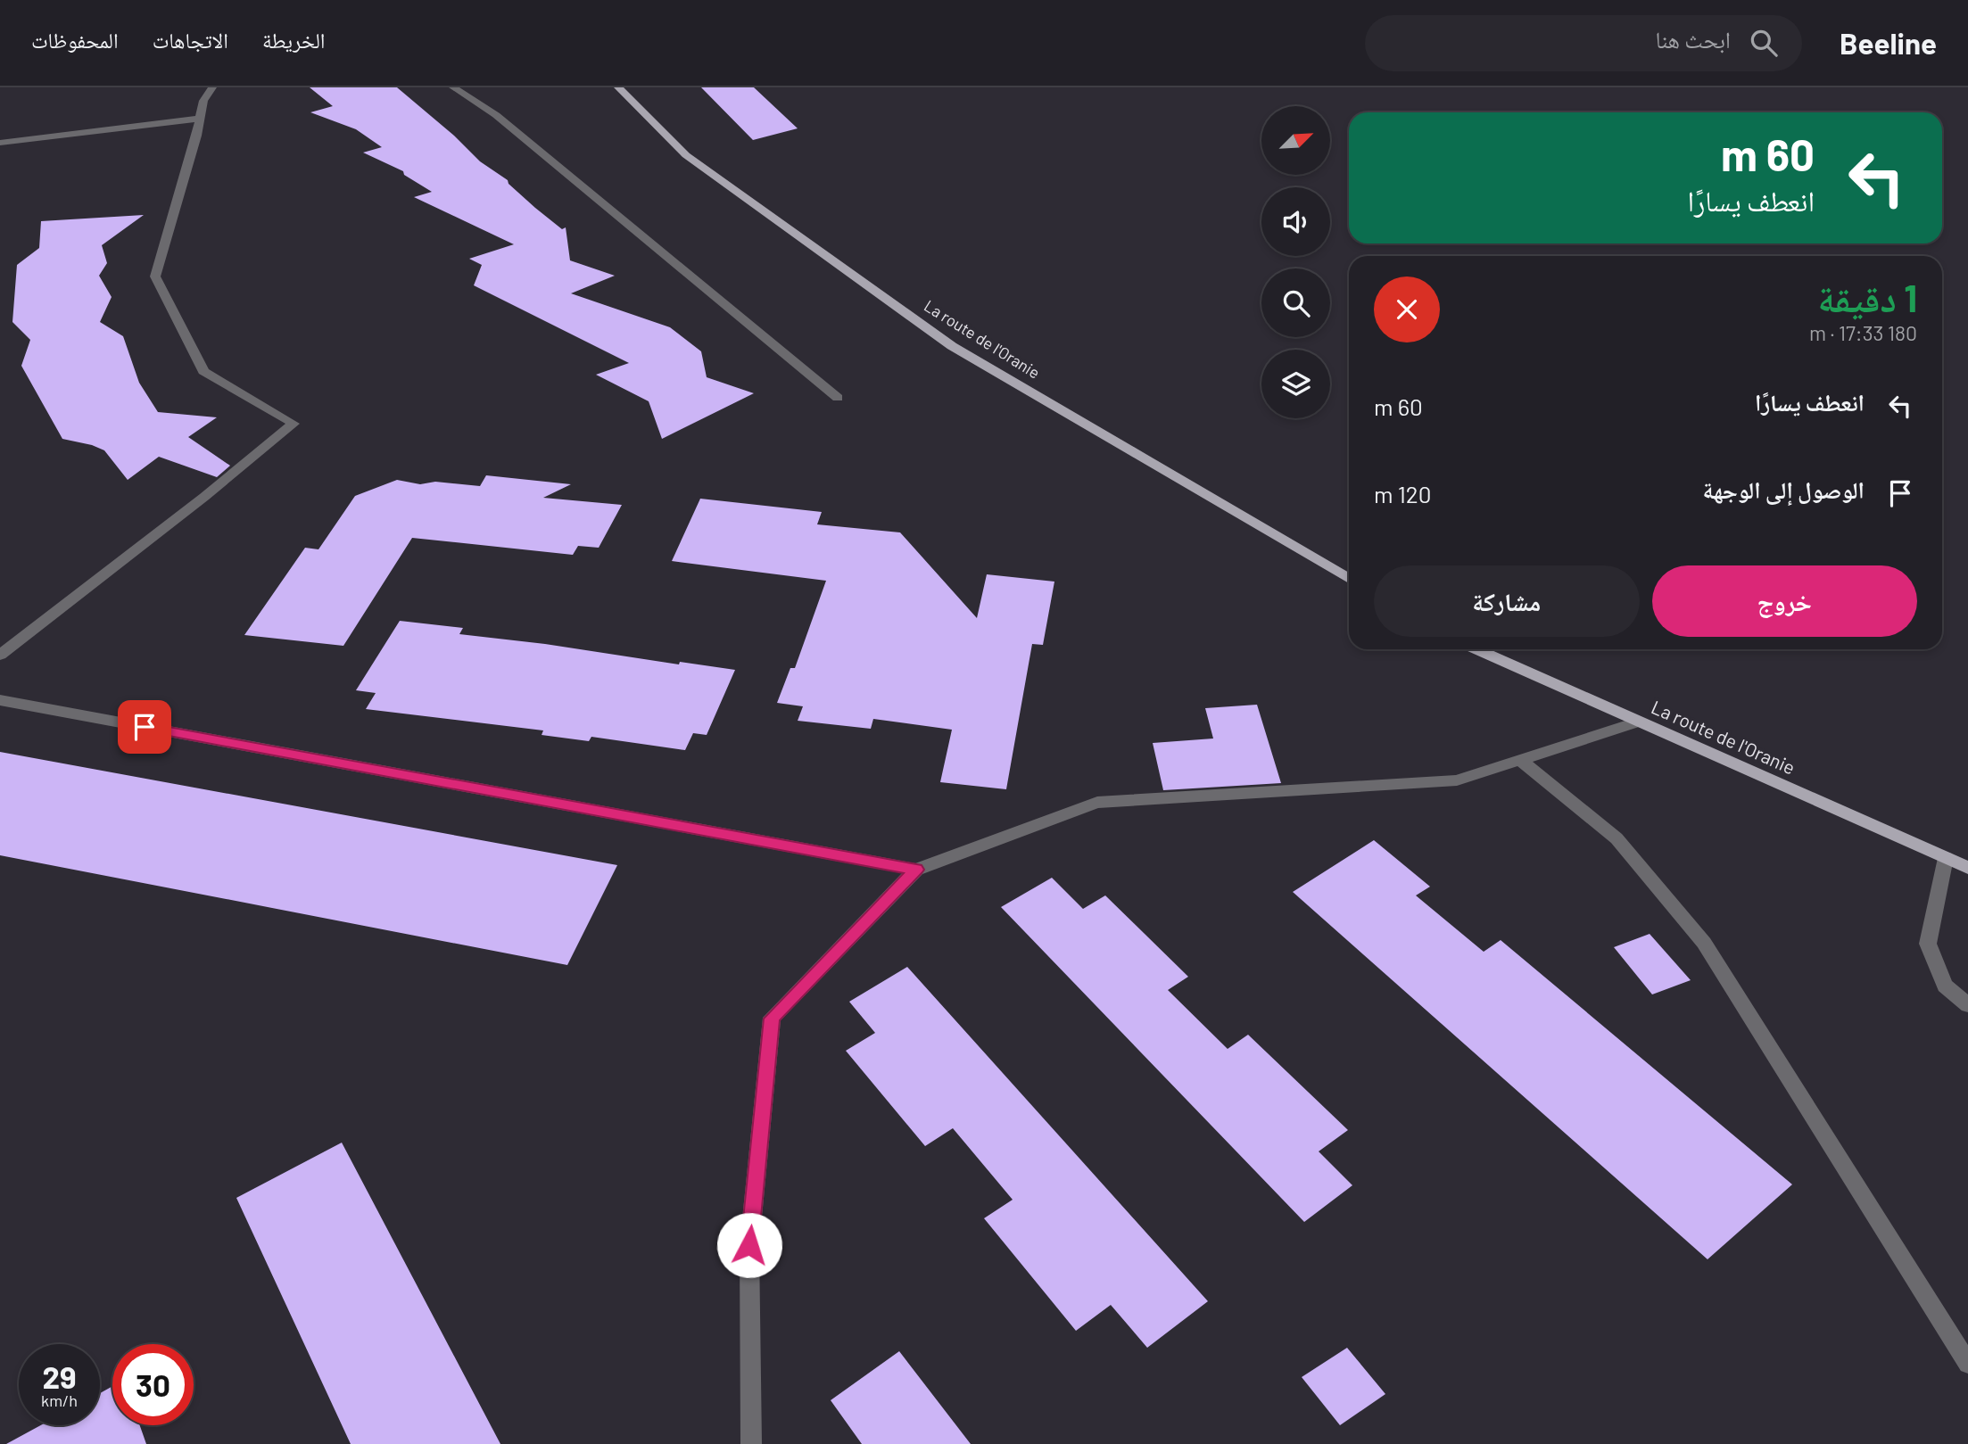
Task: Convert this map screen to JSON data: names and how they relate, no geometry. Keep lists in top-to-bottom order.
{
  "streets": {
    "main road": ["La route de l'Oranie"]
  },
  "north": "top right",
  "page": {
    "header": "Beeline",
    "search": "ابحث هنا",
    "nav": ["الخريطة", "الاتجاهات", "المحفوظات"],
    "turn": ["60 m", "انعطف يسارًا"],
    "heading": ["1 دقيقة", "180 m · 17:33"],
    "list": [
      {
        "name": "انعطف يسارًا",
        "value": "60 m"
      },
      {
        "name": "الوصول إلى الوجهة",
        "value": "120 m"
      }
    ],
    "buttons": ["خروج", "مشاركة"],
    "speed": "29 km/h",
    "limit": "30"
  }
}
